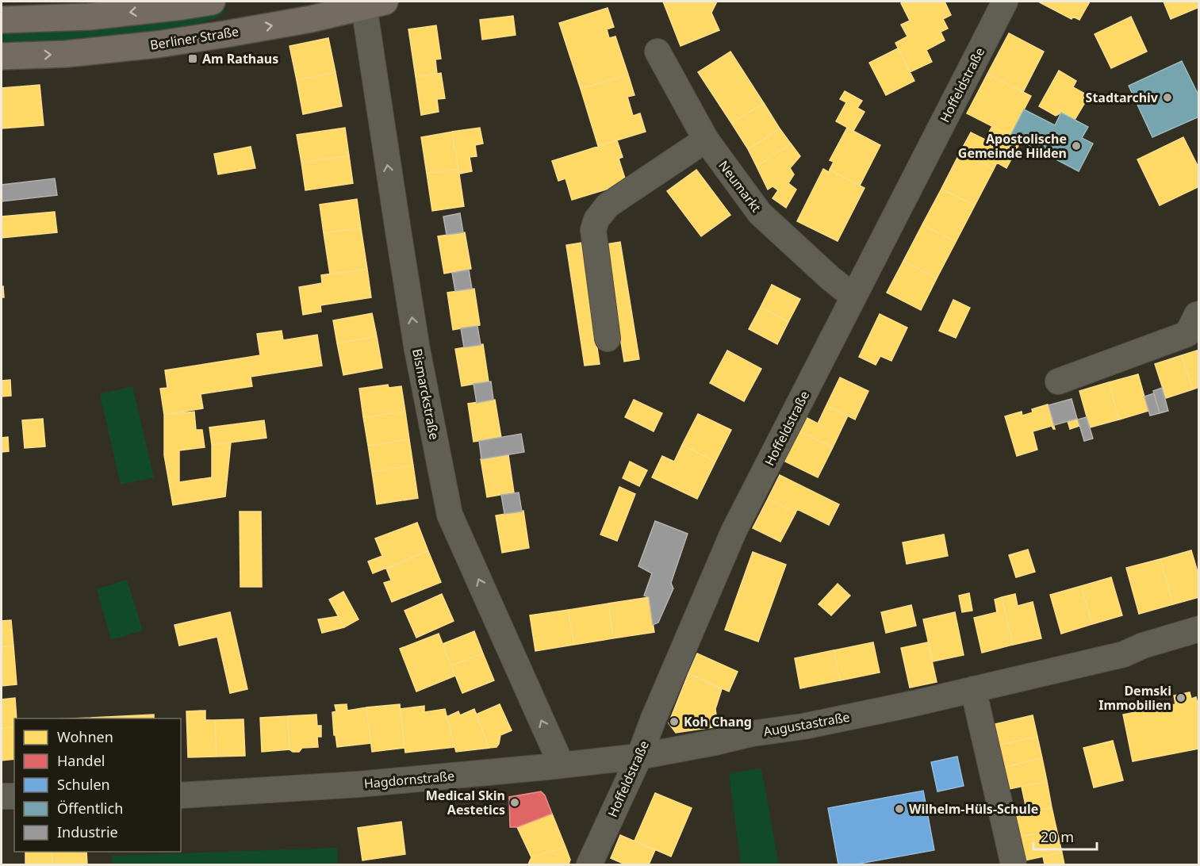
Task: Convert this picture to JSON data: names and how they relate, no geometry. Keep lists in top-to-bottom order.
{
  "streets": {
    "main road": ["Berliner Straße"],
    "street": [
      "Hoffeldstraße",
      "Neumarkt",
      "Bismarckstraße",
      "Augustastraße",
      "Hagdornstraße"
    ]
  },
  "crossings": [
    ["Berliner Straße", "Bismarckstraße"],
    ["Hoffeldstraße", "Neumarkt"],
    ["Hoffeldstraße", "Augustastraße"],
    ["Hoffeldstraße", "Hagdornstraße"],
    ["Bismarckstraße", "Hagdornstraße"],
    ["Augustastraße", "Hagdornstraße"]
  ],
  "one_way": ["Bismarckstraße"],
  "places": {
    "transit": ["Am Rathaus"],
    "other": [
      "Stadtarchiv",
      "Apostolische Gemeinde Hilden",
      "Demski Immobilien",
      "Koh Chang",
      "Medical Skin Aestetics",
      "Wilhelm-Hüls-Schule"
    ]
  },
  "legend": [
    "Wohnen",
    "Handel",
    "Schulen",
    "Öffentlich",
    "Industrie"
  ],
  "scale_bar": "20 m"
}
